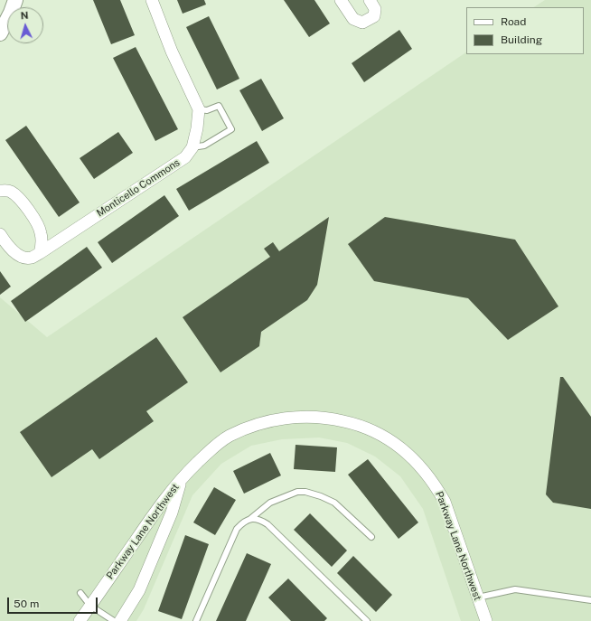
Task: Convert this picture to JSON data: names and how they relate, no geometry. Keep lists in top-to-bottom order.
{
  "streets": {
    "street": ["Monticello Commons", "Parkway Lane Northwest"]
  },
  "legend": ["Road", "Building"],
  "scale_bar": "50 m",
  "north": "top"
}
